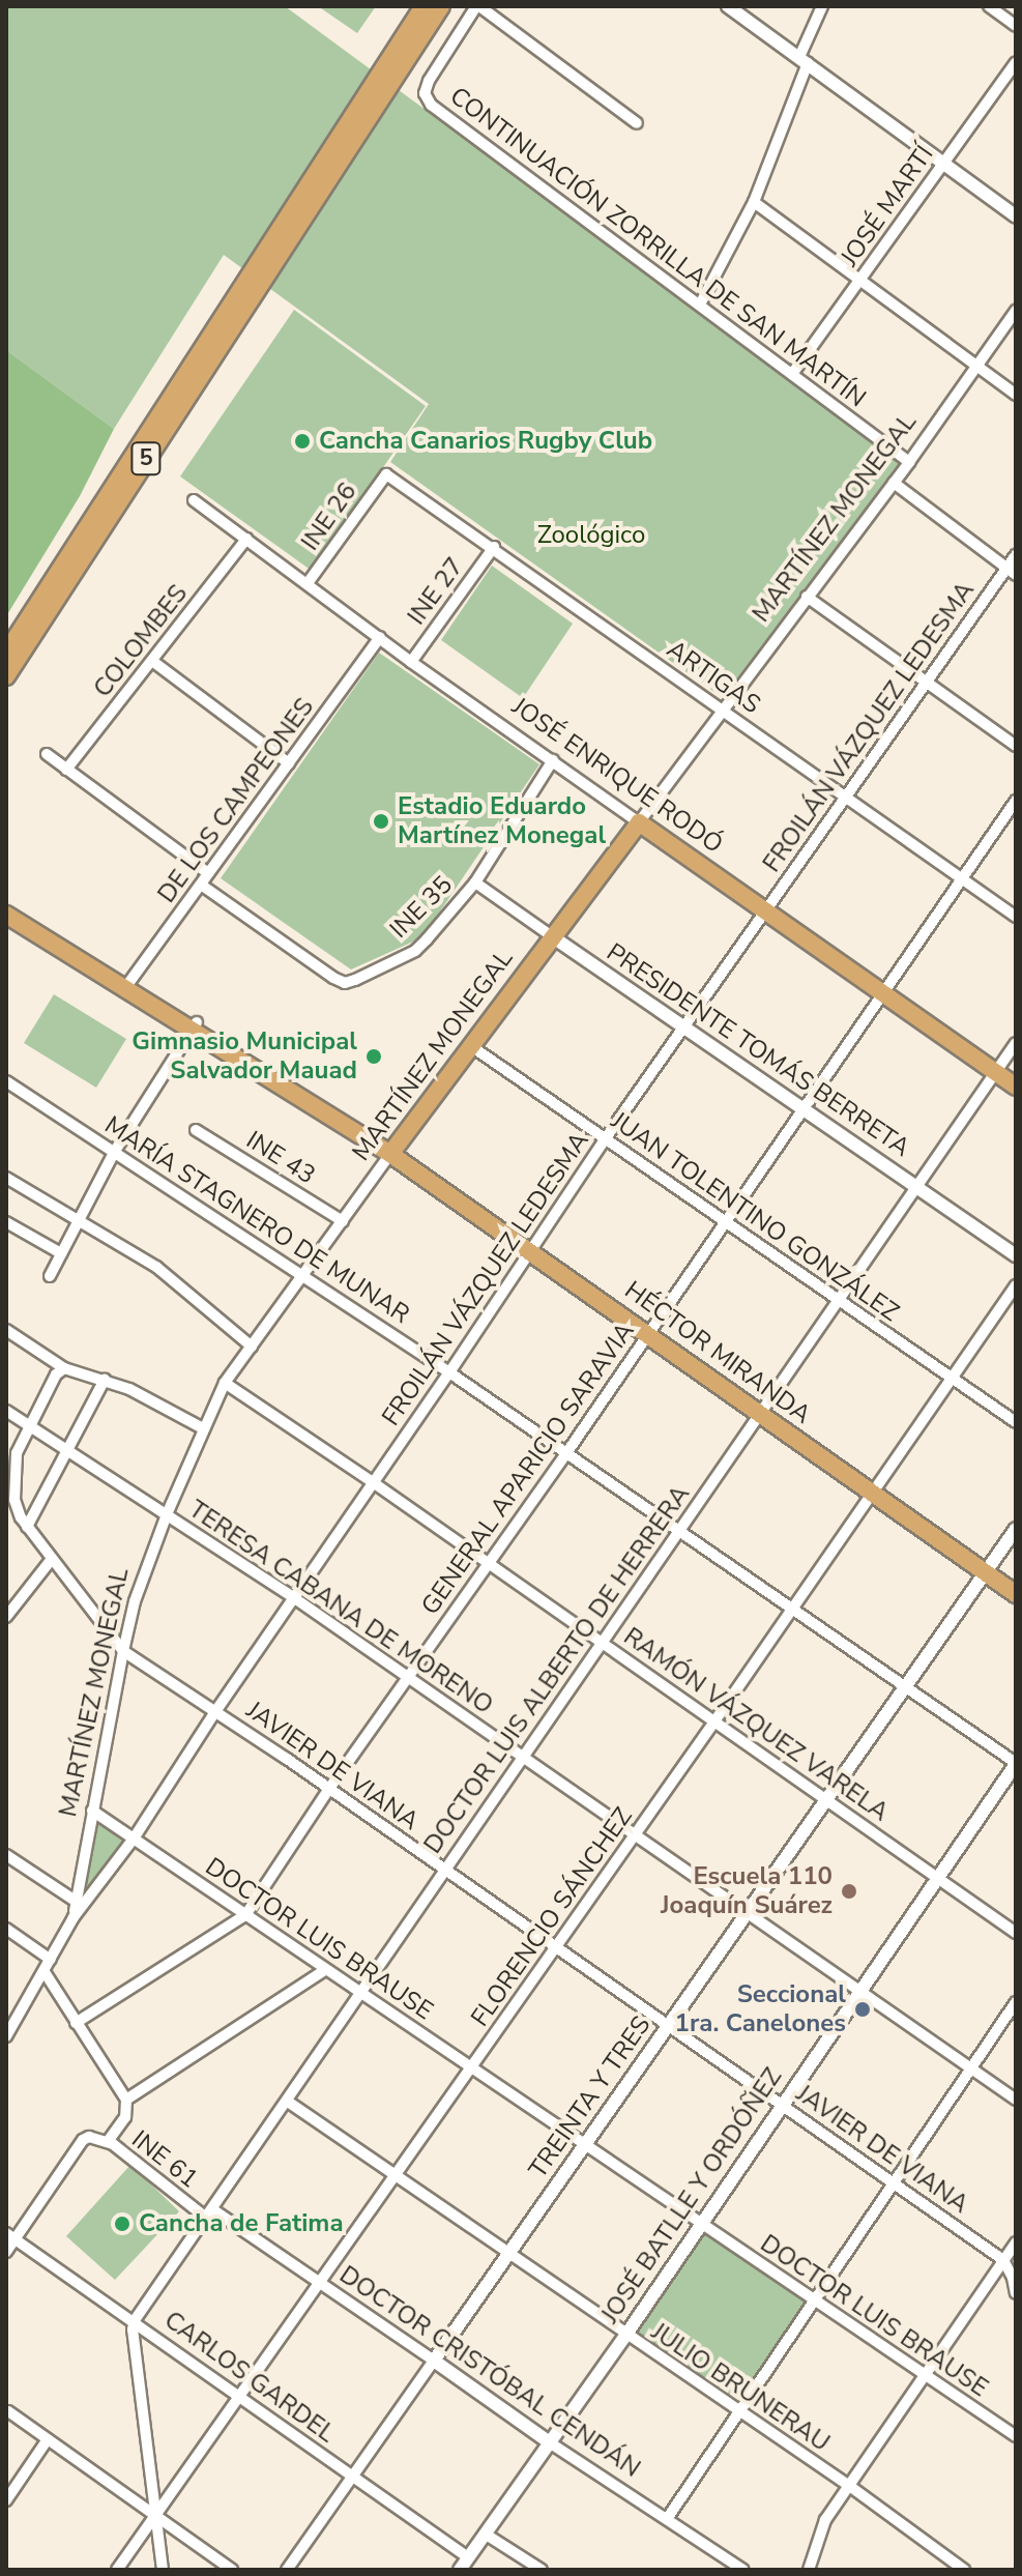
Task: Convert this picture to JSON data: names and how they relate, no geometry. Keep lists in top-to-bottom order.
{
  "streets": {
    "highway": [
      "5",
      "MARTÍNEZ MONEGAL",
      "JOSÉ ENRIQUE RODÓ",
      "HÉCTOR MIRANDA"
    ],
    "street": [
      "JOSÉ MARTÍ",
      "CONTINUACIÓN ZORRILLA DE SAN MARTÍN",
      "INE 26",
      "INE 27",
      "COLOMBES",
      "ARTIGAS",
      "FROILÁN VÁZQUEZ LEDESMA",
      "DE LOS CAMPEONES",
      "INE 35",
      "PRESIDENTE TOMÁS BERRETA",
      "INE 43",
      "JUAN TOLENTINO GONZÁLEZ",
      "MARÍA STAGNERO DE MUNAR",
      "GENERAL APARICIO SARAVIA",
      "TERESA CABANA DE MORENO",
      "DOCTOR LUIS ALBERTO DE HERRERA",
      "RAMÓN VÁZQUEZ VARELA",
      "JAVIER DE VIANA",
      "FLORENCIO SÁNCHEZ",
      "DOCTOR LUIS BRAUSE",
      "TREINTA Y TRES",
      "INE 61",
      "JOSÉ BATLLE Y ORDÓÑEZ",
      "DOCTOR CRISTÓBAL CENDÁN",
      "CARLOS GARDEL",
      "JULIO BRUNERAU"
    ]
  },
  "crossings": [
    ["JOSÉ MARTÍ", "CONTINUACIÓN ZORRILLA DE SAN MARTÍN"],
    ["CONTINUACIÓN ZORRILLA DE SAN MARTÍN", "MARTÍNEZ MONEGAL"],
    ["INE 26", "ARTIGAS"],
    ["INE 26", "JOSÉ ENRIQUE RODÓ"],
    ["MARTÍNEZ MONEGAL", "ARTIGAS"],
    ["MARTÍNEZ MONEGAL", "FROILÁN VÁZQUEZ LEDESMA"],
    ["MARTÍNEZ MONEGAL", "JOSÉ ENRIQUE RODÓ"],
    ["MARTÍNEZ MONEGAL", "PRESIDENTE TOMÁS BERRETA"],
    ["MARTÍNEZ MONEGAL", "INE 43"],
    ["MARTÍNEZ MONEGAL", "JUAN TOLENTINO GONZÁLEZ"],
    ["MARTÍNEZ MONEGAL", "MARÍA STAGNERO DE MUNAR"],
    ["MARTÍNEZ MONEGAL", "HÉCTOR MIRANDA"],
    ["MARTÍNEZ MONEGAL", "TERESA CABANA DE MORENO"],
    ["MARTÍNEZ MONEGAL", "RAMÓN VÁZQUEZ VARELA"],
    ["MARTÍNEZ MONEGAL", "JAVIER DE VIANA"],
    ["MARTÍNEZ MONEGAL", "DOCTOR LUIS BRAUSE"],
    ["INE 27", "ARTIGAS"],
    ["INE 27", "JOSÉ ENRIQUE RODÓ"],
    ["COLOMBES", "JOSÉ ENRIQUE RODÓ"],
    ["ARTIGAS", "FROILÁN VÁZQUEZ LEDESMA"],
    ["ARTIGAS", "GENERAL APARICIO SARAVIA"],
    ["FROILÁN VÁZQUEZ LEDESMA", "JOSÉ ENRIQUE RODÓ"],
    ["FROILÁN VÁZQUEZ LEDESMA", "PRESIDENTE TOMÁS BERRETA"],
    ["FROILÁN VÁZQUEZ LEDESMA", "JUAN TOLENTINO GONZÁLEZ"],
    ["FROILÁN VÁZQUEZ LEDESMA", "MARÍA STAGNERO DE MUNAR"],
    ["FROILÁN VÁZQUEZ LEDESMA", "HÉCTOR MIRANDA"],
    ["FROILÁN VÁZQUEZ LEDESMA", "TERESA CABANA DE MORENO"],
    ["FROILÁN VÁZQUEZ LEDESMA", "RAMÓN VÁZQUEZ VARELA"],
    ["FROILÁN VÁZQUEZ LEDESMA", "JAVIER DE VIANA"],
    ["FROILÁN VÁZQUEZ LEDESMA", "DOCTOR LUIS BRAUSE"],
    ["JOSÉ ENRIQUE RODÓ", "DE LOS CAMPEONES"],
    ["JOSÉ ENRIQUE RODÓ", "INE 35"],
    ["JOSÉ ENRIQUE RODÓ", "GENERAL APARICIO SARAVIA"],
    ["JOSÉ ENRIQUE RODÓ", "DOCTOR LUIS ALBERTO DE HERRERA"],
    ["DE LOS CAMPEONES", "INE 35"],
    ["DE LOS CAMPEONES", "HÉCTOR MIRANDA"],
    ["INE 35", "PRESIDENTE TOMÁS BERRETA"],
    ["PRESIDENTE TOMÁS BERRETA", "GENERAL APARICIO SARAVIA"],
    ["PRESIDENTE TOMÁS BERRETA", "DOCTOR LUIS ALBERTO DE HERRERA"],
    ["JUAN TOLENTINO GONZÁLEZ", "GENERAL APARICIO SARAVIA"],
    ["JUAN TOLENTINO GONZÁLEZ", "DOCTOR LUIS ALBERTO DE HERRERA"],
    ["JUAN TOLENTINO GONZÁLEZ", "FLORENCIO SÁNCHEZ"],
    ["MARÍA STAGNERO DE MUNAR", "GENERAL APARICIO SARAVIA"],
    ["MARÍA STAGNERO DE MUNAR", "DOCTOR LUIS ALBERTO DE HERRERA"],
    ["MARÍA STAGNERO DE MUNAR", "FLORENCIO SÁNCHEZ"],
    ["MARÍA STAGNERO DE MUNAR", "TREINTA Y TRES"],
    ["MARÍA STAGNERO DE MUNAR", "JOSÉ BATLLE Y ORDÓÑEZ"],
    ["HÉCTOR MIRANDA", "GENERAL APARICIO SARAVIA"],
    ["HÉCTOR MIRANDA", "DOCTOR LUIS ALBERTO DE HERRERA"],
    ["HÉCTOR MIRANDA", "FLORENCIO SÁNCHEZ"],
    ["HÉCTOR MIRANDA", "TREINTA Y TRES"],
    ["GENERAL APARICIO SARAVIA", "TERESA CABANA DE MORENO"],
    ["GENERAL APARICIO SARAVIA", "RAMÓN VÁZQUEZ VARELA"],
    ["GENERAL APARICIO SARAVIA", "JAVIER DE VIANA"],
    ["GENERAL APARICIO SARAVIA", "DOCTOR LUIS BRAUSE"],
    ["TERESA CABANA DE MORENO", "DOCTOR LUIS ALBERTO DE HERRERA"],
    ["TERESA CABANA DE MORENO", "JAVIER DE VIANA"],
    ["TERESA CABANA DE MORENO", "FLORENCIO SÁNCHEZ"],
    ["TERESA CABANA DE MORENO", "TREINTA Y TRES"],
    ["TERESA CABANA DE MORENO", "JOSÉ BATLLE Y ORDÓÑEZ"],
    ["DOCTOR LUIS ALBERTO DE HERRERA", "RAMÓN VÁZQUEZ VARELA"],
    ["DOCTOR LUIS ALBERTO DE HERRERA", "JAVIER DE VIANA"],
    ["DOCTOR LUIS ALBERTO DE HERRERA", "DOCTOR LUIS BRAUSE"],
    ["DOCTOR LUIS ALBERTO DE HERRERA", "INE 61"],
    ["DOCTOR LUIS ALBERTO DE HERRERA", "DOCTOR CRISTÓBAL CENDÁN"],
    ["DOCTOR LUIS ALBERTO DE HERRERA", "CARLOS GARDEL"],
    ["DOCTOR LUIS ALBERTO DE HERRERA", "JULIO BRUNERAU"],
    ["RAMÓN VÁZQUEZ VARELA", "FLORENCIO SÁNCHEZ"],
    ["RAMÓN VÁZQUEZ VARELA", "TREINTA Y TRES"],
    ["RAMÓN VÁZQUEZ VARELA", "JOSÉ BATLLE Y ORDÓÑEZ"],
    ["JAVIER DE VIANA", "FLORENCIO SÁNCHEZ"],
    ["JAVIER DE VIANA", "TREINTA Y TRES"],
    ["JAVIER DE VIANA", "JOSÉ BATLLE Y ORDÓÑEZ"],
    ["FLORENCIO SÁNCHEZ", "DOCTOR LUIS BRAUSE"],
    ["FLORENCIO SÁNCHEZ", "DOCTOR CRISTÓBAL CENDÁN"],
    ["FLORENCIO SÁNCHEZ", "CARLOS GARDEL"],
    ["FLORENCIO SÁNCHEZ", "JULIO BRUNERAU"],
    ["DOCTOR LUIS BRAUSE", "TREINTA Y TRES"],
    ["DOCTOR LUIS BRAUSE", "JOSÉ BATLLE Y ORDÓÑEZ"],
    ["TREINTA Y TRES", "DOCTOR CRISTÓBAL CENDÁN"],
    ["TREINTA Y TRES", "CARLOS GARDEL"],
    ["TREINTA Y TRES", "JULIO BRUNERAU"],
    ["INE 61", "DOCTOR CRISTÓBAL CENDÁN"],
    ["INE 61", "CARLOS GARDEL"],
    ["JOSÉ BATLLE Y ORDÓÑEZ", "DOCTOR CRISTÓBAL CENDÁN"],
    ["JOSÉ BATLLE Y ORDÓÑEZ", "CARLOS GARDEL"],
    ["JOSÉ BATLLE Y ORDÓÑEZ", "JULIO BRUNERAU"]
  ],
  "parks": ["Zoológico"],
  "places": [
    "Cancha Canarios Rugby Club",
    "Estadio Eduardo Martínez Monegal",
    "Gimnasio Municipal Salvador Mauad",
    "Escuela 110 Joaquín Suárez",
    "Seccional 1ra. Canelones",
    "Cancha de Fatima"
  ]
}
